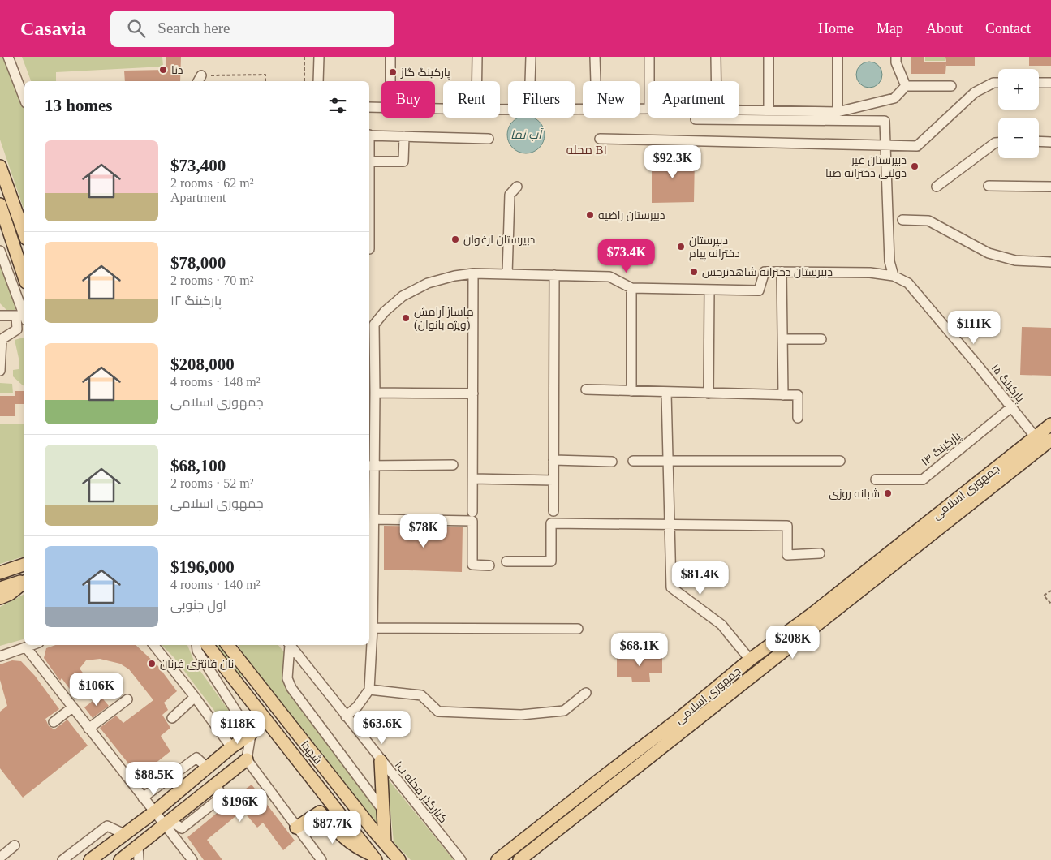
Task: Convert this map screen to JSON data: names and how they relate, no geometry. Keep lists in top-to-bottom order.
{
  "streets": {
    "main road": ["جمهوری اسلامی", "شهدا"],
    "street": ["پارکینگ ۱۵", "پارکینگ ۱۴", "کنارگذر محله ب۱"]
  },
  "crossings": [
    ["پارکینگ ۱۵", "پارکینگ ۱۴"],
    ["پارکینگ ۱۵", "جمهوری اسلامی"]
  ],
  "districts": ["محله B۱"],
  "water": ["آب نما"],
  "places": [
    "دنا",
    "پارکینگ گاز",
    "دبیرستان غیر دولتی دخترانه صبا",
    "دبیرستان راضیه",
    "دبیرستان ارغوان",
    "دبیرستان دخترانه پیام",
    "دبیرستان دخترانه شاهدنرجس",
    "ماساژ آرامش (ویژه بانوان)",
    "شبانه روزی",
    "نان فانتزی فرنان"
  ],
  "page": {
    "header": "Casavia",
    "search": "Search here",
    "nav": [
      "Home",
      "Map",
      "About",
      "Contact"
    ],
    "map_buttons": ["+", "−"],
    "chip": [
      "Buy",
      "Rent",
      "Filters",
      "New",
      "Apartment"
    ],
    "heading": "13 homes",
    "list": [
      {
        "name": "$73,400",
        "note": "2 rooms · 62 m² · Apartment"
      },
      {
        "name": "$78,000",
        "note": "2 rooms · 70 m² · پارکینگ ۱۲"
      },
      {
        "name": "$208,000",
        "note": "4 rooms · 148 m² · جمهوری اسلامی"
      },
      {
        "name": "$68,100",
        "note": "2 rooms · 52 m² · جمهوری اسلامی"
      },
      {
        "name": "$196,000",
        "note": "4 rooms · 140 m² · اول جنوبی"
      }
    ],
    "price": [
      "$92.3K",
      "$73.4K",
      "$111K",
      "$78K",
      "$81.4K",
      "$208K",
      "$68.1K",
      "$106K",
      "$118K",
      "$63.6K",
      "$88.5K",
      "$196K",
      "$87.7K"
    ]
  }
}
